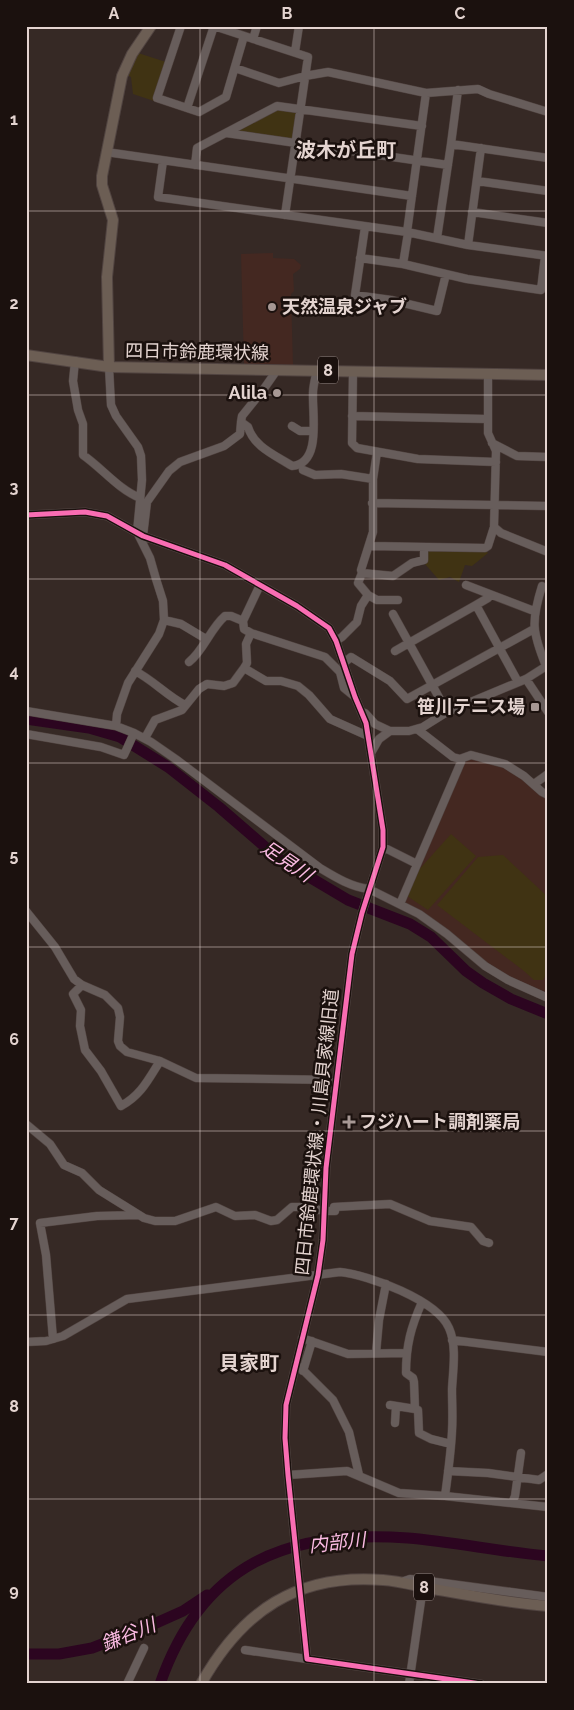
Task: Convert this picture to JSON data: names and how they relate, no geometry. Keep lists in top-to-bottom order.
{
  "streets": {
    "main road": ["四日市鈴鹿環状線", "8"],
    "street": ["四日市鈴鹿環状線・川島貝家線旧道"]
  },
  "crossings": [
    ["8", "四日市鈴鹿環状線・川島貝家線旧道"]
  ],
  "districts": ["波木が丘町", "貝家町"],
  "water": ["足見川", "内部川", "鎌谷川"],
  "places": {
    "other": ["天然温泉ジャブ", "Alila"],
    "transit": ["笹川テニス場"],
    "health": ["フジハート調剤薬局"]
  },
  "grid": {
    "columns": ["A", "B", "C"],
    "rows": [
      "1",
      "2",
      "3",
      "4",
      "5",
      "6",
      "7",
      "8",
      "9"
    ]
  }
}
